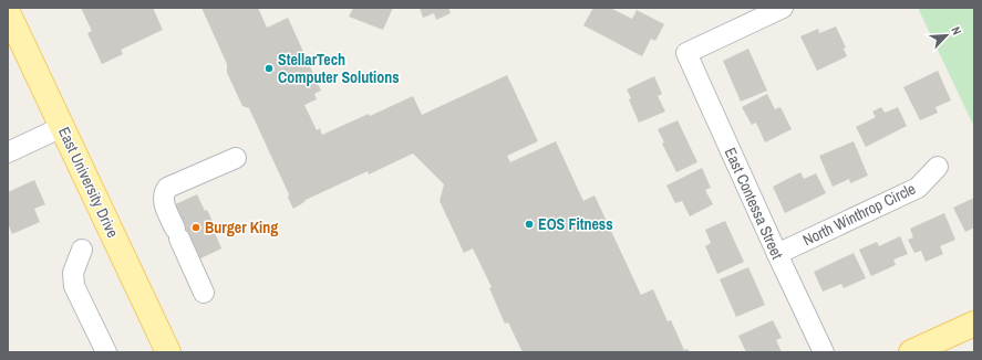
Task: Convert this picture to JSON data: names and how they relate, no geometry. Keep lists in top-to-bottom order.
{
  "streets": {
    "main road": ["East University Drive"],
    "street": ["East Contessa Street", "North Winthrop Circle"]
  },
  "crossings": [
    ["East Contessa Street", "North Winthrop Circle"]
  ],
  "places": ["StellarTech Computer Solutions", "EOS Fitness", "Burger King"],
  "north": "top right"
}
